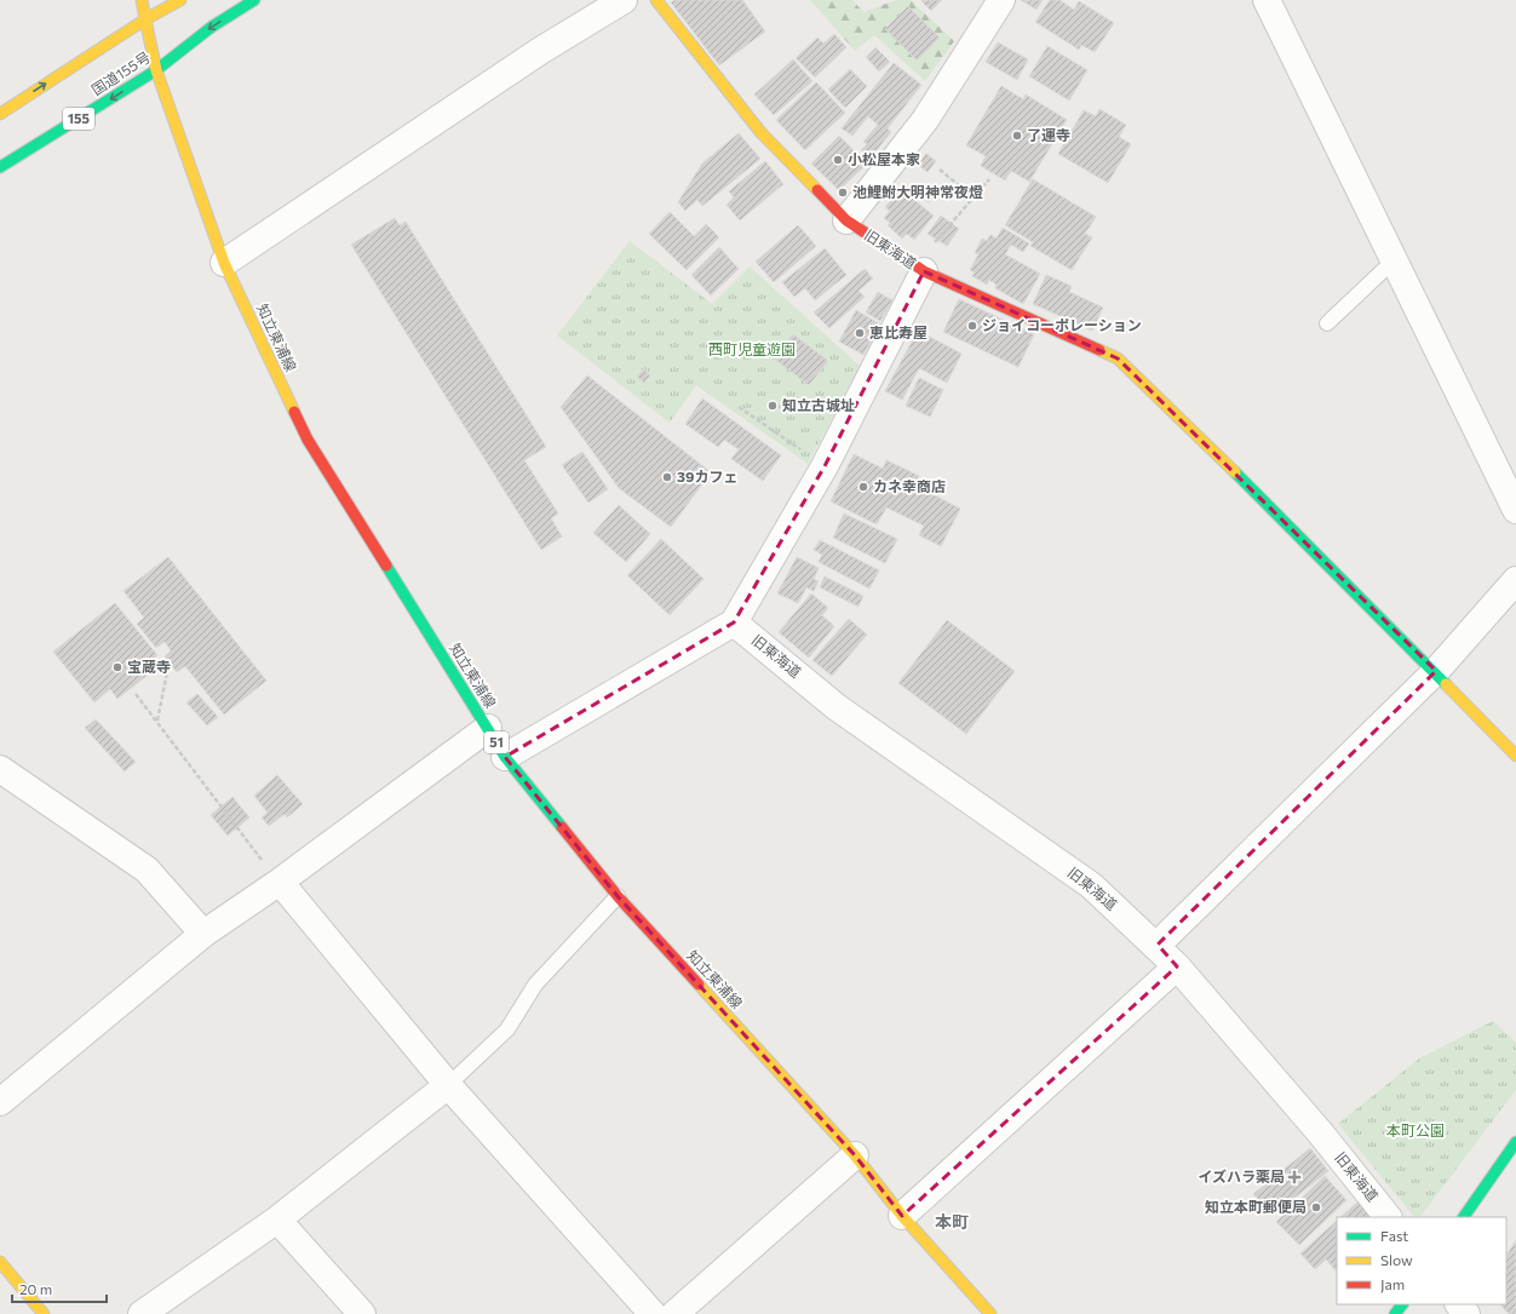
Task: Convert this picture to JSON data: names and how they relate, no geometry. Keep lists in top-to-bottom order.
{
  "streets": {
    "main road": [
      "国道155号",
      "155",
      "旧東海道",
      "知立東浦線",
      "51"
    ]
  },
  "crossings": [
    ["国道155号", "知立東浦線"]
  ],
  "districts": ["本町"],
  "parks": ["西町児童遊園", "本町公園"],
  "places": {
    "other": [
      "了運寺",
      "小松屋本家",
      "池鯉鮒大明神常夜燈",
      "ジョイコーポレーション",
      "恵比寿屋",
      "知立古城址",
      "39カフェ",
      "カネ幸商店",
      "宝蔵寺",
      "知立本町郵便局"
    ],
    "health": ["イズハラ薬局"]
  },
  "legend": ["Fast", "Slow", "Jam"],
  "scale_bar": "20 m"
}
